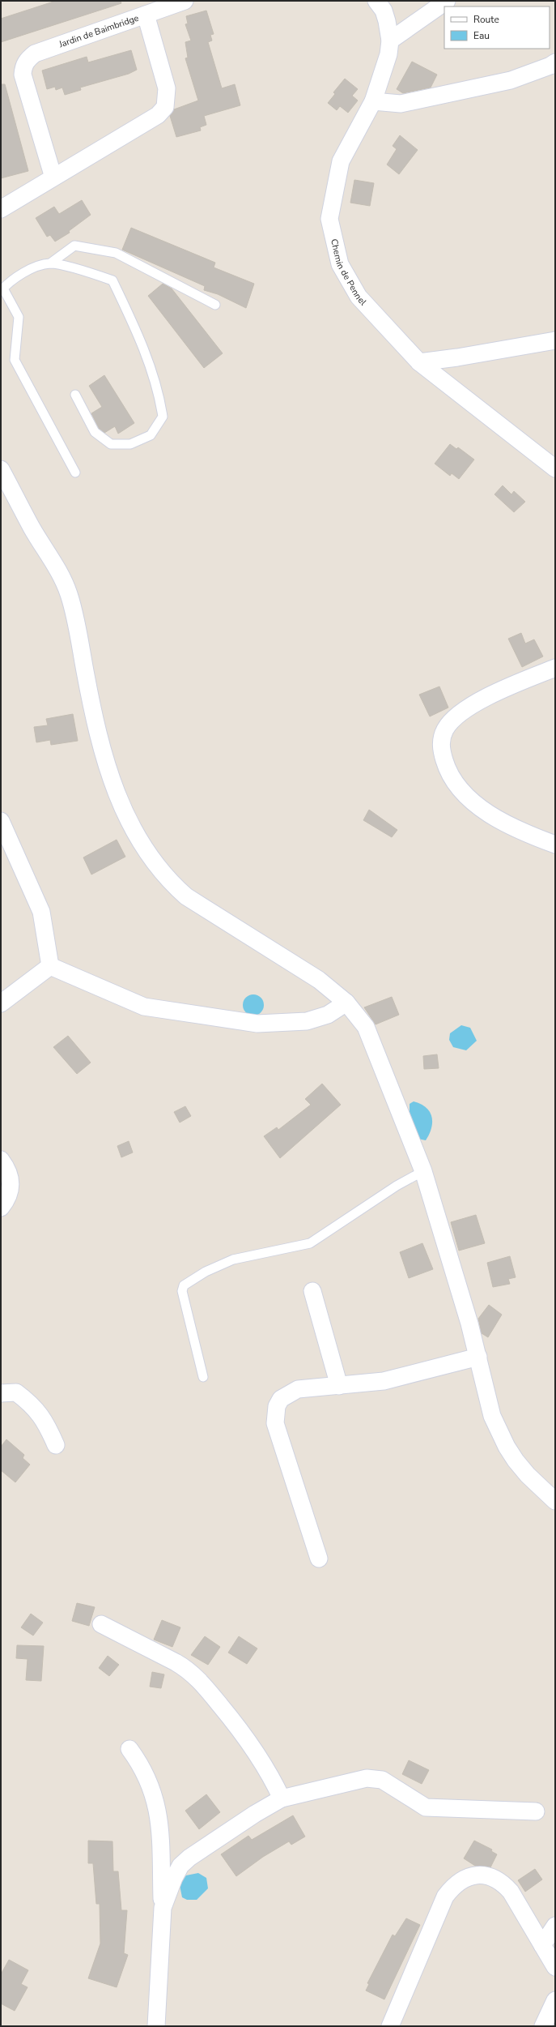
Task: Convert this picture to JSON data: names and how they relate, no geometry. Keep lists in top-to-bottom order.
{
  "streets": {
    "street": ["Jardin de Baimbridge", "Chemin de Pennel"]
  },
  "legend": ["Route", "Eau"]
}
